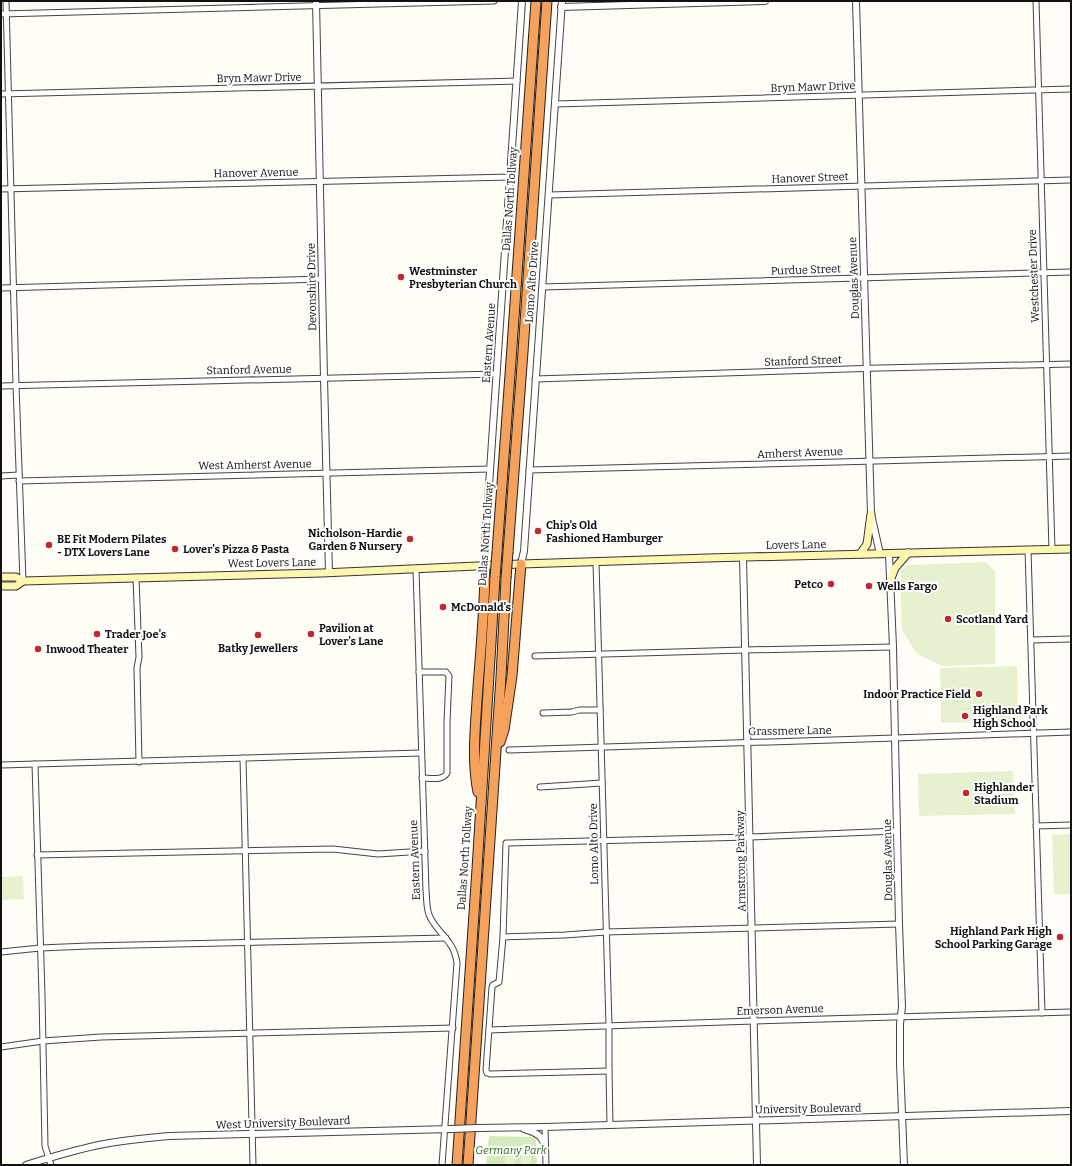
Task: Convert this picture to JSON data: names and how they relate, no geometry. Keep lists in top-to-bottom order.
{
  "streets": {
    "highway": ["Dallas North Tollway"],
    "main road": ["Lovers Lane", "West Lovers Lane"],
    "street": [
      "Bryn Mawr Drive",
      "Hanover Avenue",
      "Hanover Street",
      "Purdue Street",
      "Westchester Drive",
      "Douglas Avenue",
      "Lomo Alto Drive",
      "Devonshire Drive",
      "Eastern Avenue",
      "Stanford Street",
      "Stanford Avenue",
      "Amherst Avenue",
      "West Amherst Avenue",
      "Grassmere Lane",
      "Armstrong Parkway",
      "Emerson Avenue",
      "University Boulevard",
      "West University Boulevard"
    ]
  },
  "crossings": [
    ["Bryn Mawr Drive", "Westchester Drive"],
    ["Bryn Mawr Drive", "Douglas Avenue"],
    ["Bryn Mawr Drive", "Lomo Alto Drive"],
    ["Bryn Mawr Drive", "Devonshire Drive"],
    ["Bryn Mawr Drive", "Eastern Avenue"],
    ["Hanover Avenue", "Devonshire Drive"],
    ["Hanover Avenue", "Eastern Avenue"],
    ["Hanover Street", "Westchester Drive"],
    ["Hanover Street", "Douglas Avenue"],
    ["Hanover Street", "Lomo Alto Drive"],
    ["Purdue Street", "Westchester Drive"],
    ["Purdue Street", "Douglas Avenue"],
    ["Purdue Street", "Lomo Alto Drive"],
    ["Westchester Drive", "Stanford Street"],
    ["Westchester Drive", "Amherst Avenue"],
    ["Westchester Drive", "Lovers Lane"],
    ["Douglas Avenue", "Stanford Street"],
    ["Douglas Avenue", "Amherst Avenue"],
    ["Douglas Avenue", "Lovers Lane"],
    ["Douglas Avenue", "Grassmere Lane"],
    ["Douglas Avenue", "Emerson Avenue"],
    ["Douglas Avenue", "University Boulevard"],
    ["Lomo Alto Drive", "Stanford Street"],
    ["Lomo Alto Drive", "Amherst Avenue"],
    ["Lomo Alto Drive", "Lovers Lane"],
    ["Lomo Alto Drive", "West Lovers Lane"],
    ["Lomo Alto Drive", "Grassmere Lane"],
    ["Lomo Alto Drive", "Emerson Avenue"],
    ["Lomo Alto Drive", "University Boulevard"],
    ["Devonshire Drive", "Stanford Avenue"],
    ["Devonshire Drive", "West Amherst Avenue"],
    ["Devonshire Drive", "West Lovers Lane"],
    ["Eastern Avenue", "Stanford Avenue"],
    ["Eastern Avenue", "West Amherst Avenue"],
    ["Eastern Avenue", "West Lovers Lane"],
    ["Eastern Avenue", "West University Boulevard"],
    ["Lovers Lane", "West Lovers Lane"],
    ["Lovers Lane", "Armstrong Parkway"],
    ["Grassmere Lane", "Armstrong Parkway"],
    ["Armstrong Parkway", "Emerson Avenue"],
    ["Armstrong Parkway", "University Boulevard"],
    ["University Boulevard", "West University Boulevard"]
  ],
  "parks": ["Germany Park"],
  "places": [
    "Westminster Presbyterian Church",
    "Chip's Old Fashioned Hamburger",
    "Nicholson-Hardie Garden & Nursery",
    "BE Fit Modern Pilates - DTX Lovers Lane",
    "Lover's Pizza & Pasta",
    "Petco",
    "Wells Fargo",
    "McDonald's",
    "Scotland Yard",
    "Trader Joe's",
    "Pavilion at Lover's Lane",
    "Batky Jewellers",
    "Inwood Theater",
    "Indoor Practice Field",
    "Highland Park High School",
    "Highlander Stadium",
    "Highland Park High School Parking Garage"
  ]
}
